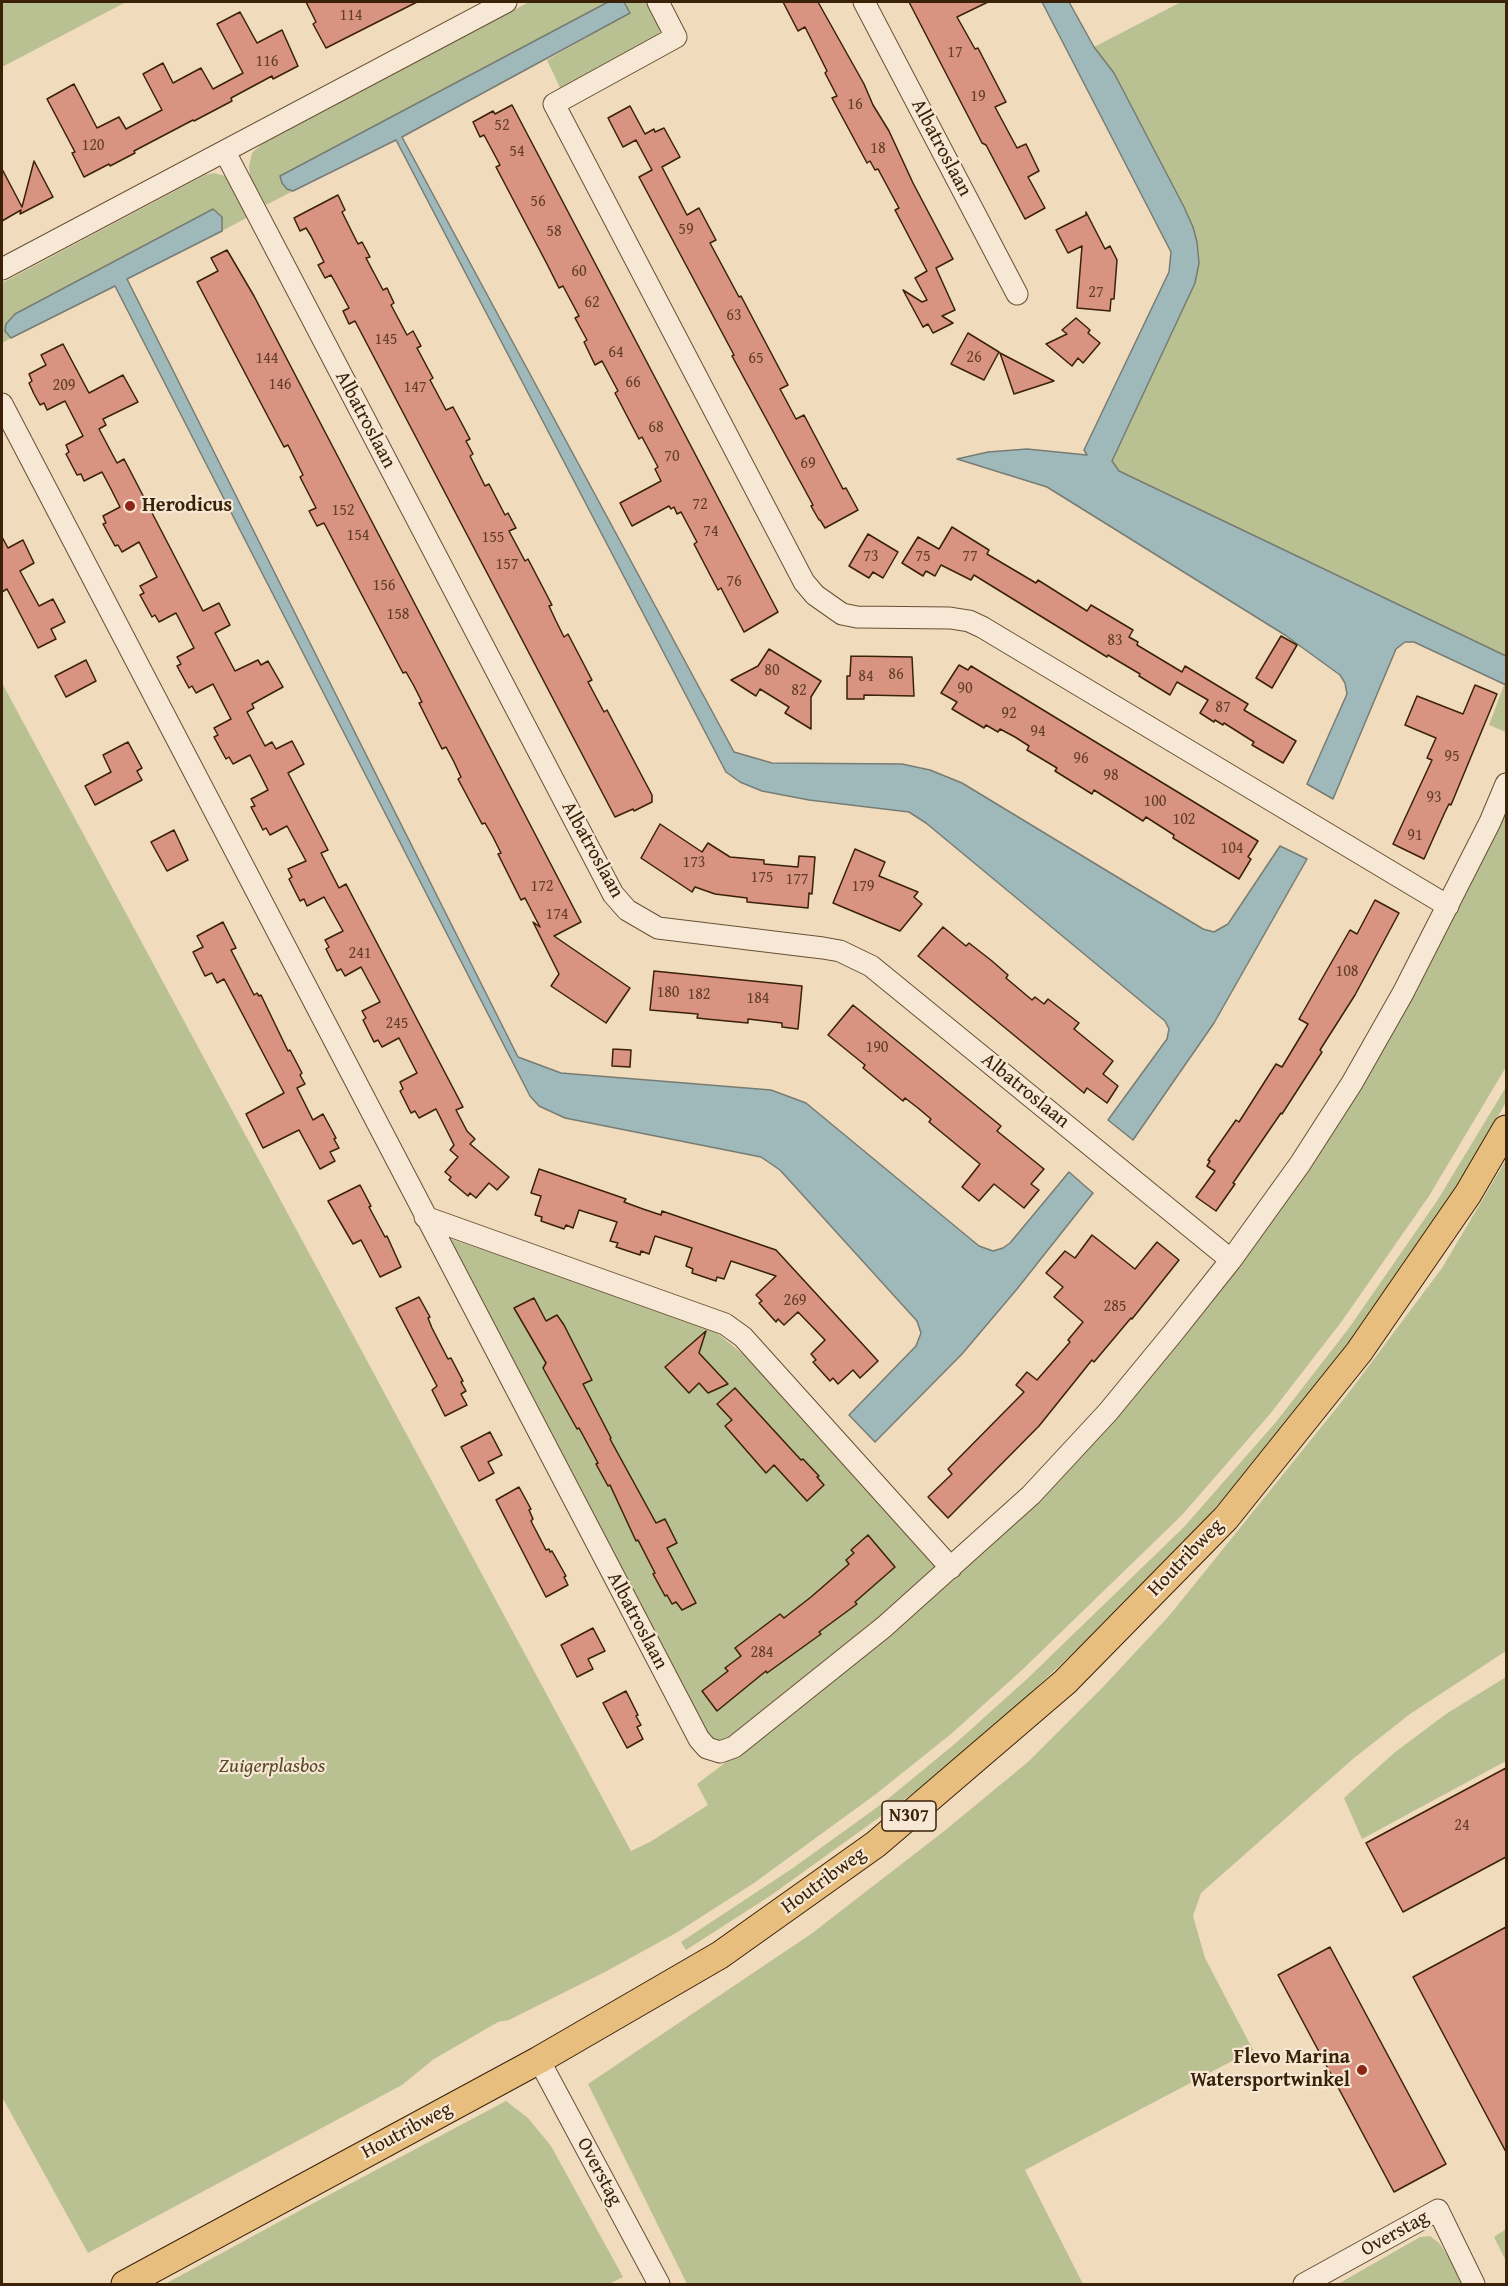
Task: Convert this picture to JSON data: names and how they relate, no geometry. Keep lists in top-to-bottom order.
{
  "streets": {
    "main road": ["Houtribweg", "N307"],
    "street": ["Albatroslaan", "Overstag"]
  },
  "crossings": [
    ["Houtribweg", "Overstag"]
  ],
  "parks": ["Zuigerplasbos"],
  "places": ["Herodicus", "Flevo Marina Watersportwinkel"],
  "house_numbers": [
    "114",
    "17",
    "116",
    "19",
    "16",
    "52",
    "120",
    "18",
    "54",
    "56",
    "59",
    "58",
    "60",
    "27",
    "62",
    "63",
    "145",
    "64",
    "26",
    "144",
    "65",
    "66",
    "146",
    "209",
    "147",
    "68",
    "70",
    "69",
    "72",
    "152",
    "74",
    "154",
    "155",
    "73",
    "75",
    "77",
    "157",
    "76",
    "156",
    "158",
    "83",
    "80",
    "86",
    "84",
    "90",
    "82",
    "87",
    "92",
    "94",
    "95",
    "96",
    "98",
    "93",
    "100",
    "102",
    "91",
    "104",
    "173",
    "175",
    "177",
    "172",
    "179",
    "174",
    "241",
    "108",
    "180",
    "182",
    "184",
    "245",
    "190",
    "269",
    "285",
    "284",
    "24"
  ]
}
